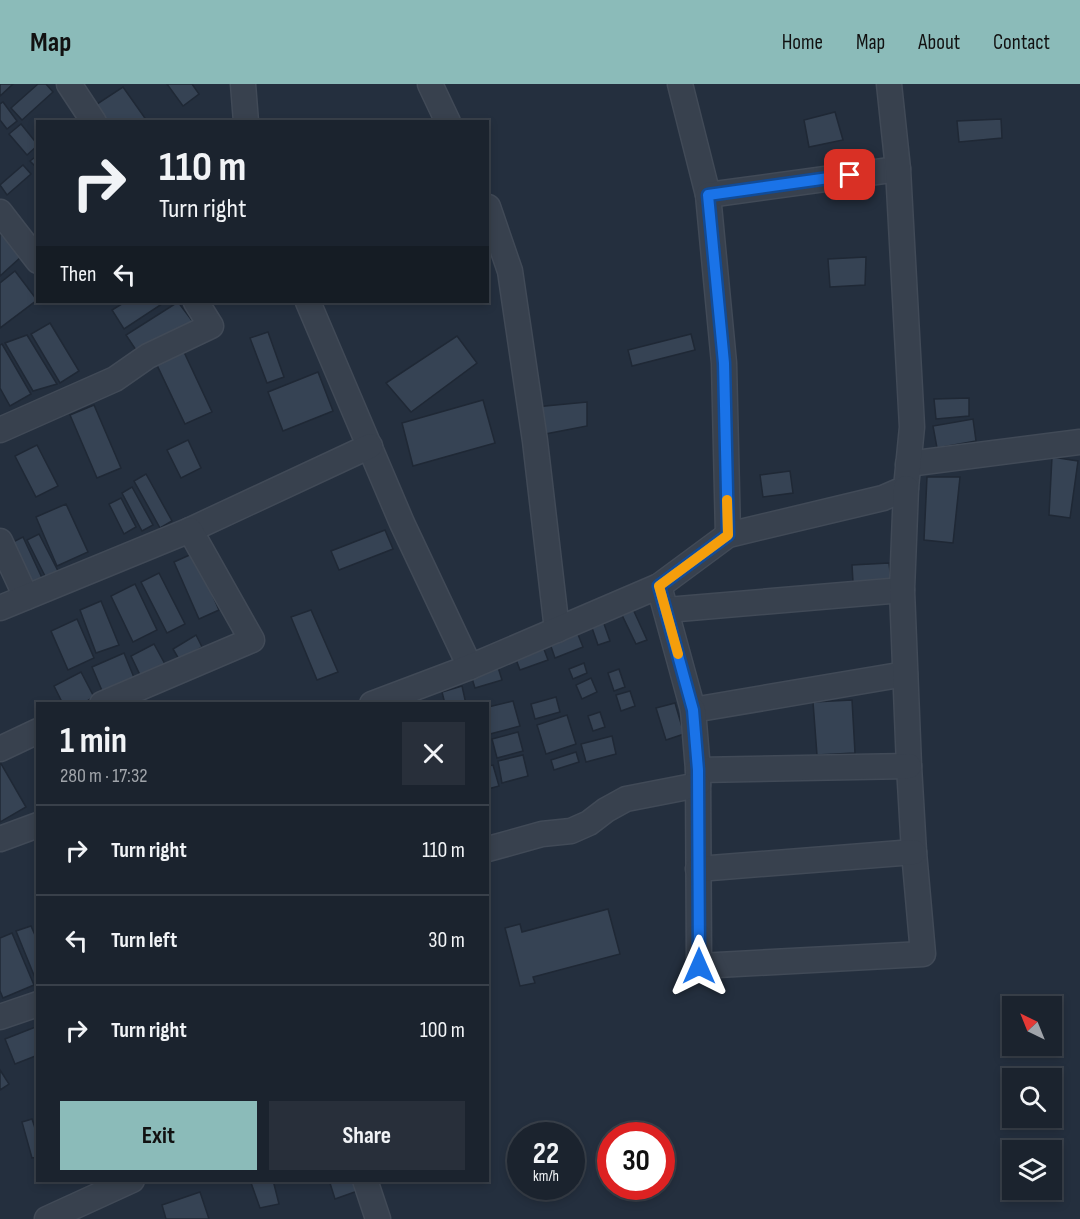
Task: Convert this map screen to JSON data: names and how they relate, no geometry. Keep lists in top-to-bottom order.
{
  "north": "top left",
  "page": {
    "header": "Map",
    "nav": [
      "Home",
      "Map",
      "About",
      "Contact"
    ],
    "turn": ["110 m", "Turn right"],
    "then": "Then",
    "heading": ["1 min", "280 m · 17:32"],
    "list": [
      {
        "name": "Turn right",
        "value": "110 m"
      },
      {
        "name": "Turn left",
        "value": "30 m"
      },
      {
        "name": "Turn right",
        "value": "100 m"
      }
    ],
    "buttons": ["Exit", "Share"],
    "speed": "22 km/h",
    "limit": "30"
  }
}
